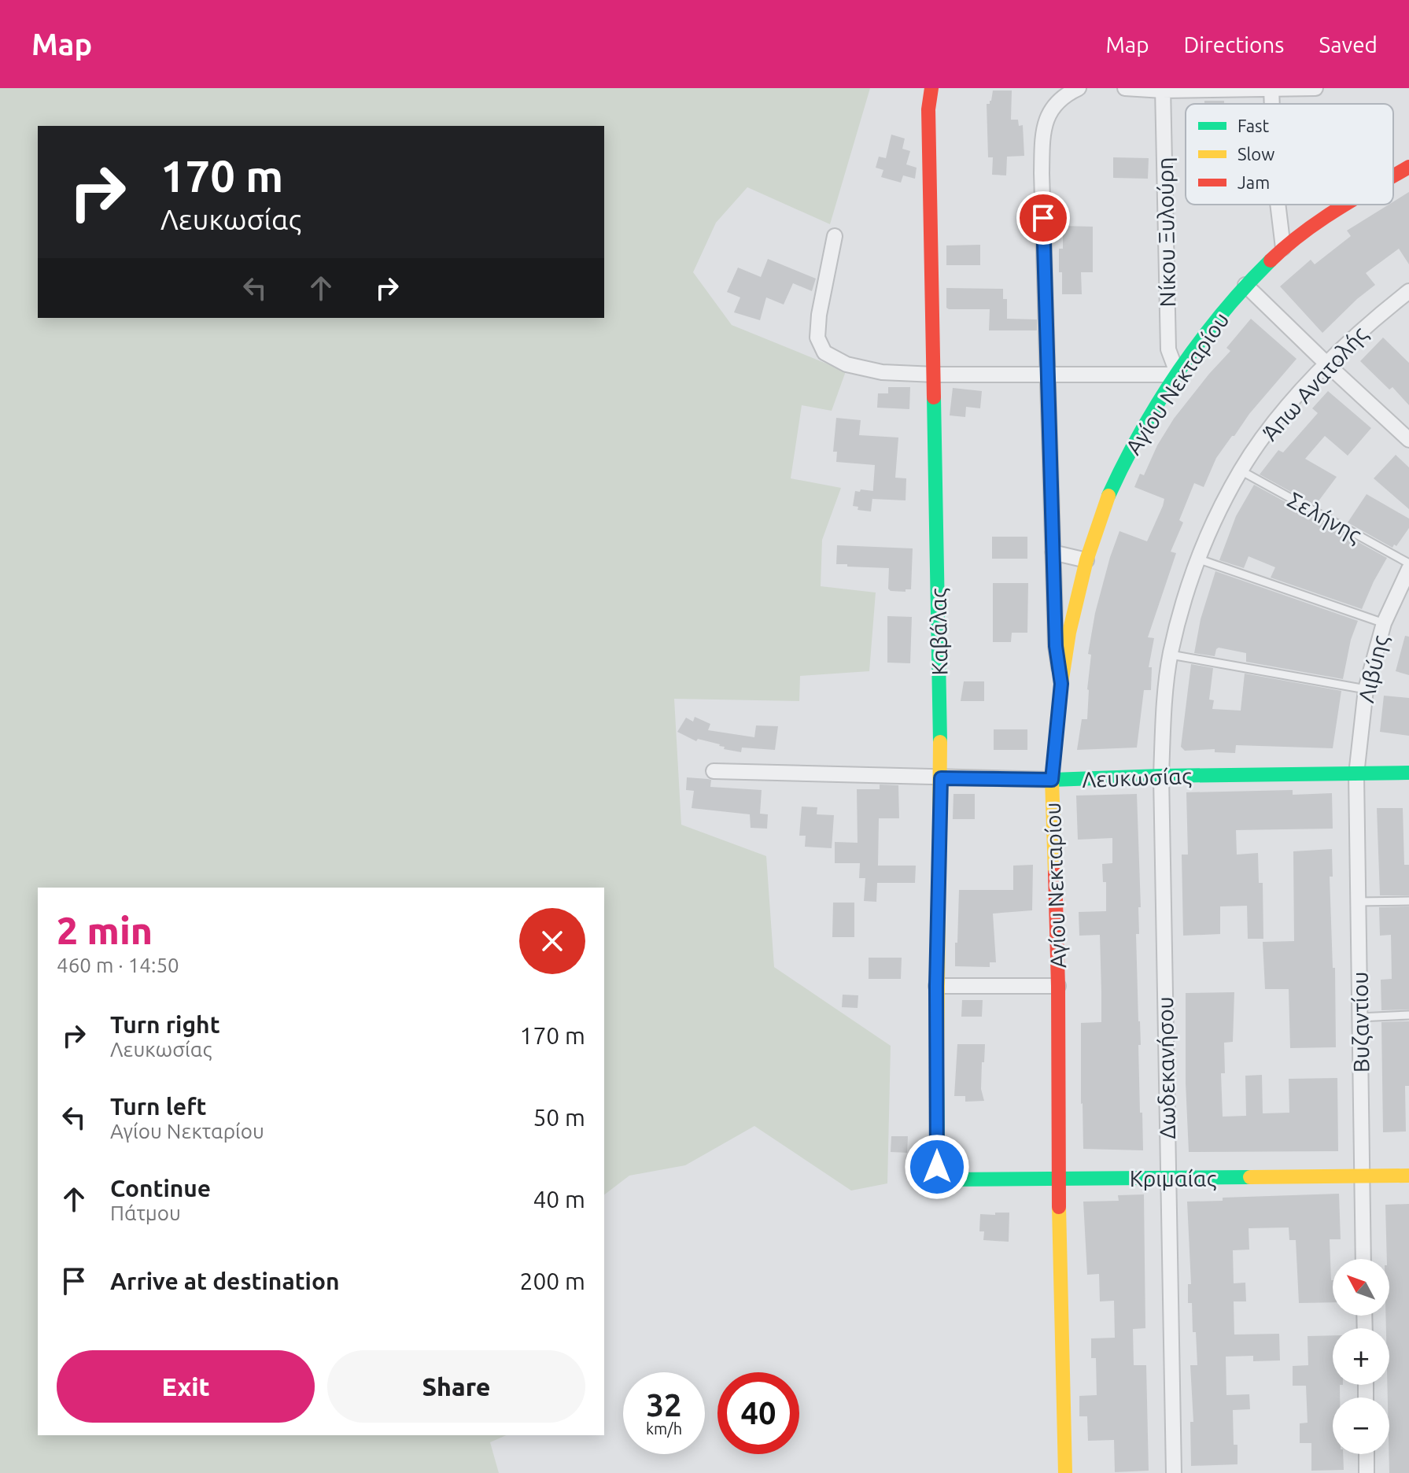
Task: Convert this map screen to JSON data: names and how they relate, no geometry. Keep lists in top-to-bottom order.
{
  "streets": {
    "street": [
      "Νίκου Ξυλούρη",
      "Αγίου Νεκταρίου",
      "Άπω Ανατολής",
      "Καβάλας",
      "Λιβύης",
      "Λευκωσίας",
      "Βυζαντίου",
      "Δωδεκανήσου",
      "Κριμαίας"
    ],
    "lane": ["Σελήνης"]
  },
  "crossings": [
    ["Νίκου Ξυλούρη", "Αγίου Νεκταρίου"],
    ["Αγίου Νεκταρίου", "Λευκωσίας"],
    ["Αγίου Νεκταρίου", "Κριμαίας"],
    ["Άπω Ανατολής", "Σελήνης"],
    ["Άπω Ανατολής", "Λευκωσίας"],
    ["Άπω Ανατολής", "Δωδεκανήσου"],
    ["Καβάλας", "Λευκωσίας"],
    ["Καβάλας", "Κριμαίας"],
    ["Λιβύης", "Λευκωσίας"],
    ["Λιβύης", "Βυζαντίου"],
    ["Λευκωσίας", "Βυζαντίου"],
    ["Λευκωσίας", "Δωδεκανήσου"],
    ["Βυζαντίου", "Κριμαίας"],
    ["Δωδεκανήσου", "Κριμαίας"]
  ],
  "legend": ["Fast", "Slow", "Jam"],
  "north": "top left",
  "page": {
    "header": "Map",
    "nav": ["Map", "Directions", "Saved"],
    "turn": ["170 m", "Λευκωσίας"],
    "heading": ["2 min", "460 m · 14:50"],
    "list": [
      {
        "name": "Turn right",
        "note": "Λευκωσίας",
        "value": "170 m"
      },
      {
        "name": "Turn left",
        "note": "Αγίου Νεκταρίου",
        "value": "50 m"
      },
      {
        "name": "Continue",
        "note": "Πάτμου",
        "value": "40 m"
      },
      {
        "name": "Arrive at destination",
        "value": "200 m"
      }
    ],
    "map_buttons": ["+", "−"],
    "buttons": ["Exit", "Share"],
    "speed": "32 km/h",
    "limit": "40"
  }
}
